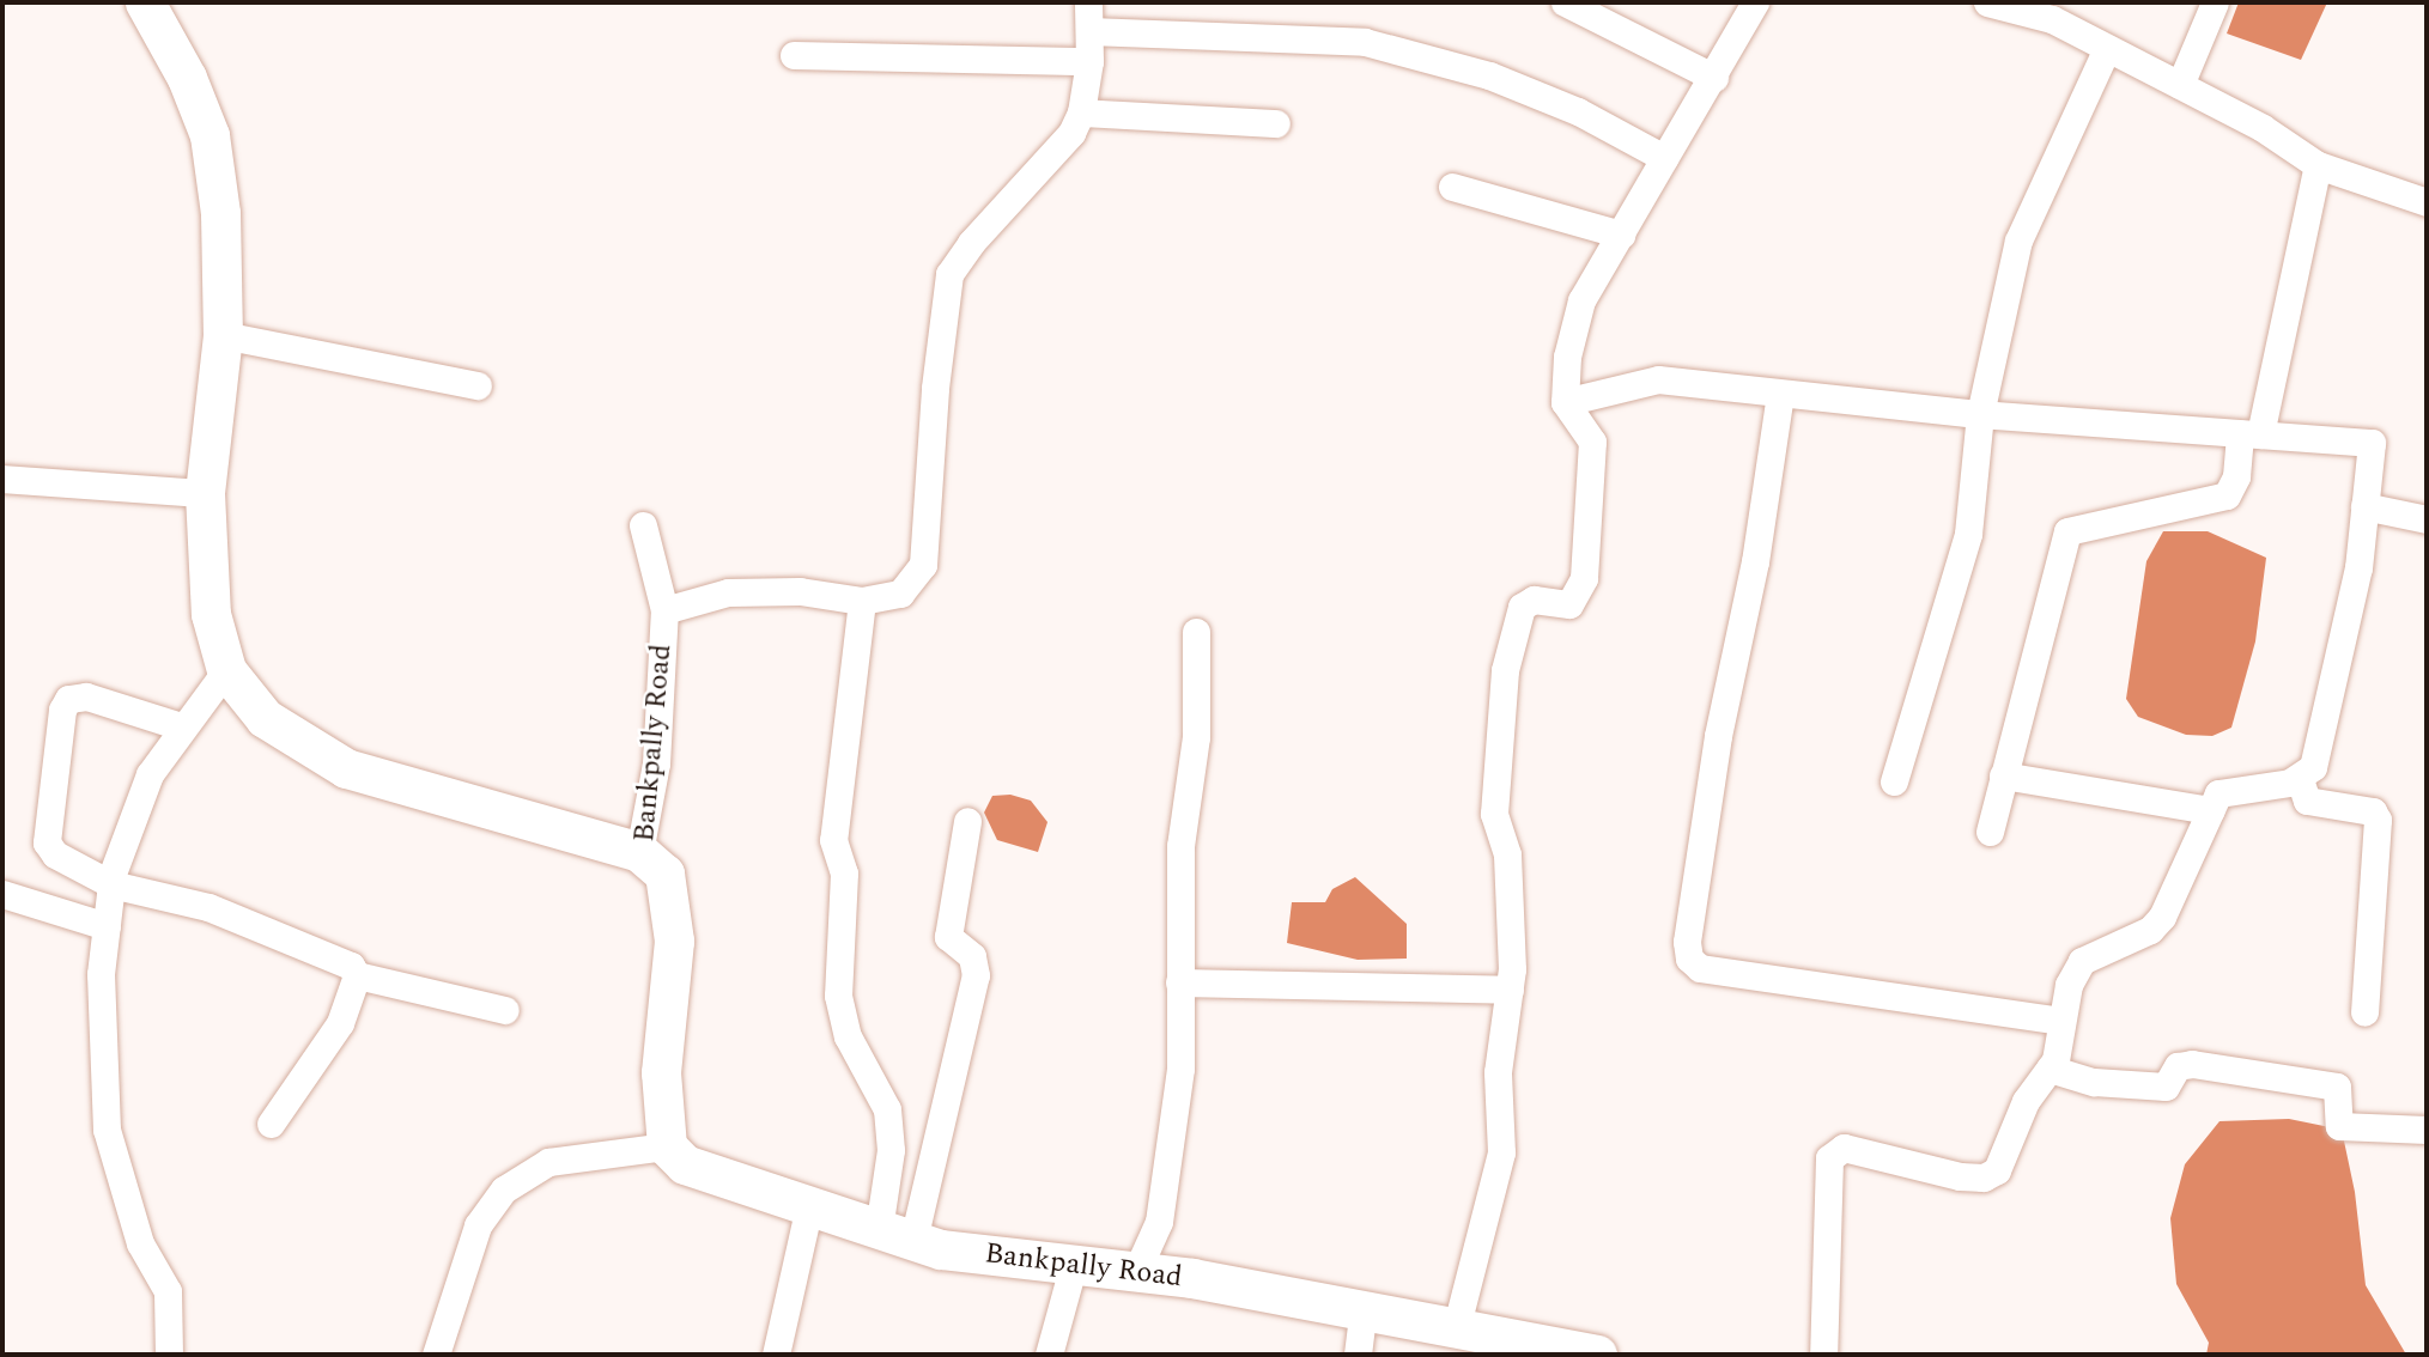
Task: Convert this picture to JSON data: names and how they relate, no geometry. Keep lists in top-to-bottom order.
{
  "streets": {
    "street": ["Bankpally Road"]
  }
}
